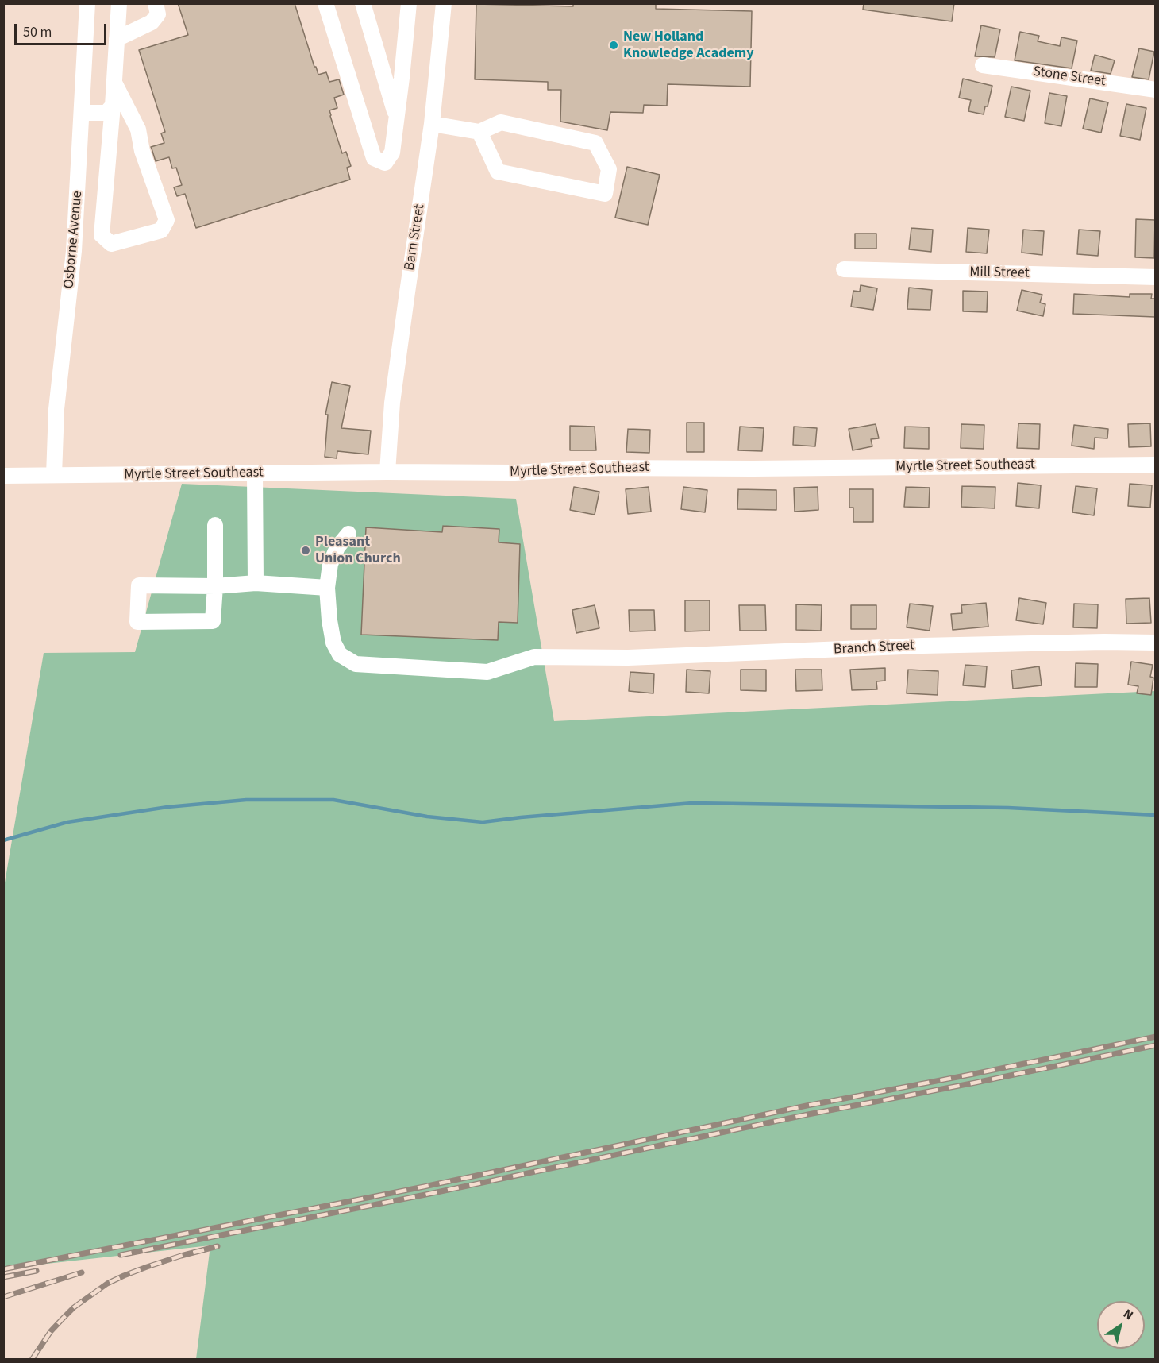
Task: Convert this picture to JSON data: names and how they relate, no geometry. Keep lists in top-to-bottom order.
{
  "streets": {
    "street": [
      "Stone Street",
      "Barn Street",
      "Osborne Avenue",
      "Mill Street",
      "Myrtle Street Southeast",
      "Branch Street"
    ]
  },
  "crossings": [
    ["Barn Street", "Myrtle Street Southeast"],
    ["Osborne Avenue", "Myrtle Street Southeast"]
  ],
  "places": ["New Holland Knowledge Academy", "Pleasant Union Church"],
  "scale_bar": "50 m",
  "north": "top right"
}
